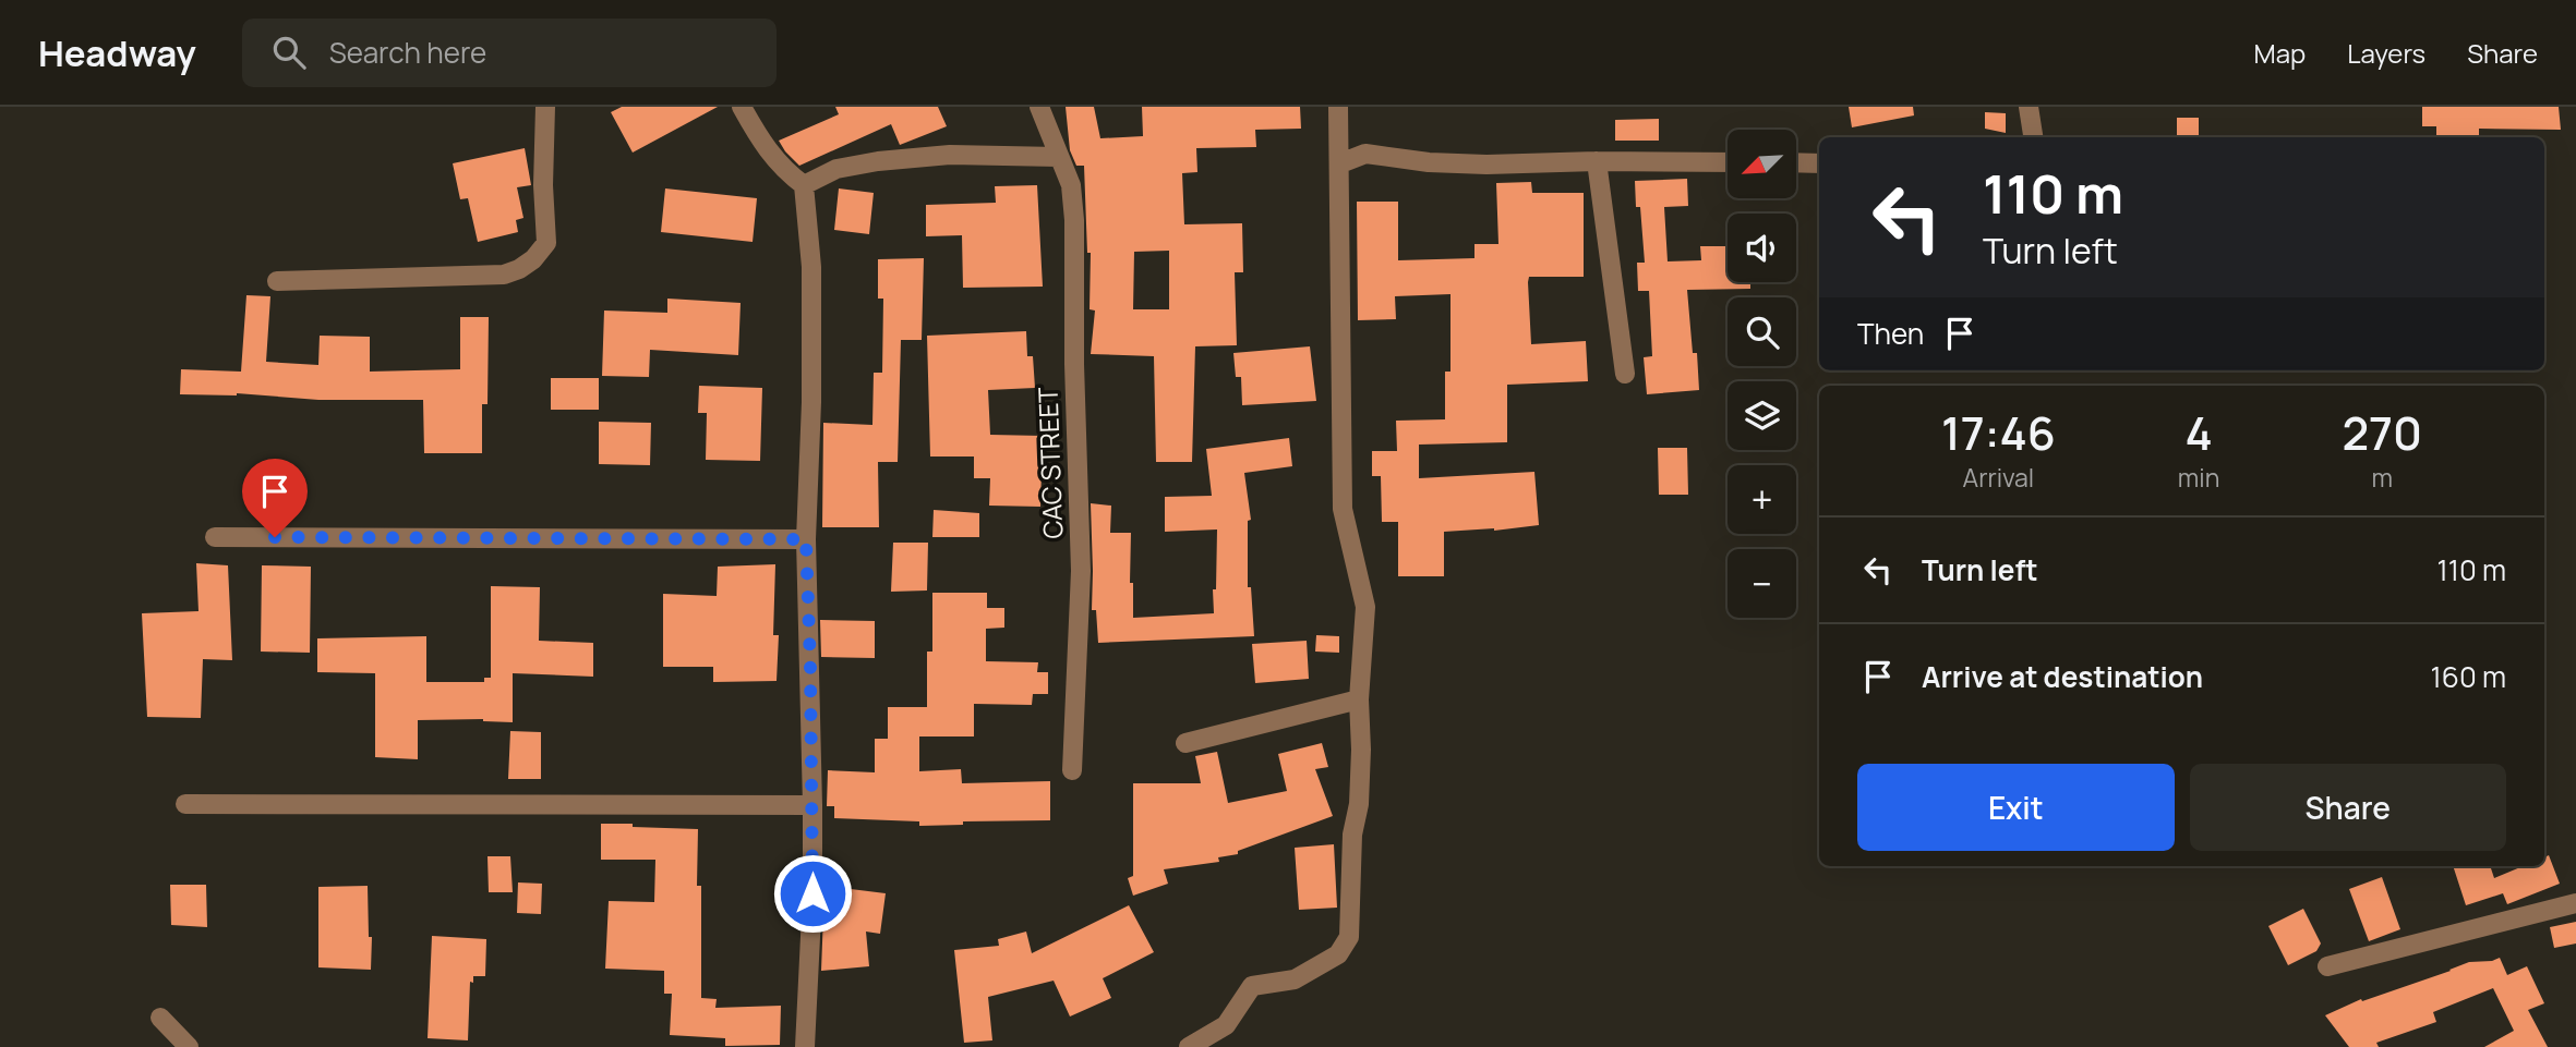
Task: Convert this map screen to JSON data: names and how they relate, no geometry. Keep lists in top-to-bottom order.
{
  "streets": {
    "street": ["CAC STREET"]
  },
  "north": "bottom left",
  "page": {
    "header": "Headway",
    "search": "Search here",
    "nav": ["Map", "Layers", "Share"],
    "map_buttons": ["+", "−"],
    "turn": ["110 m", "Turn left"],
    "then": "Then",
    "eta": [
      "17:46",
      "Arrival",
      "4",
      "min",
      "270",
      "m"
    ],
    "list": [
      {
        "name": "Turn left",
        "value": "110 m"
      },
      {
        "name": "Arrive at destination",
        "value": "160 m"
      }
    ],
    "buttons": ["Exit", "Share"]
  }
}
